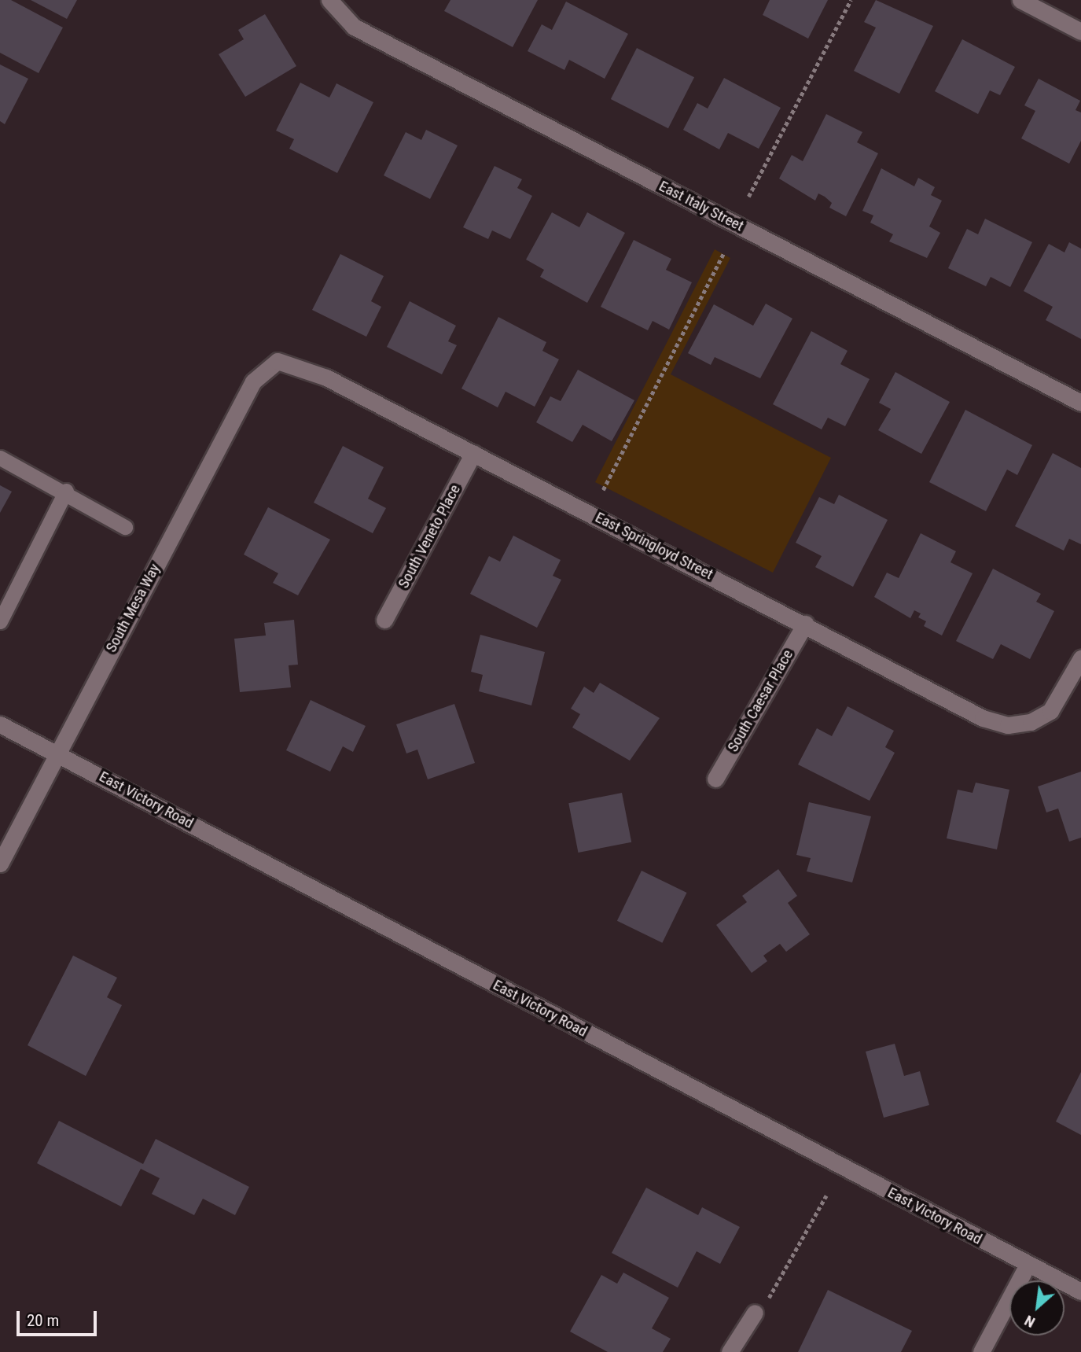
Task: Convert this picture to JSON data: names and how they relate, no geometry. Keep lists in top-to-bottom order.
{
  "streets": {
    "street": [
      "East Italy Street",
      "South Veneto Place",
      "East Springloyd Street",
      "South Mesa Way",
      "South Caesar Place",
      "East Victory Road"
    ]
  },
  "crossings": [
    ["South Veneto Place", "East Springloyd Street"],
    ["East Springloyd Street", "South Mesa Way"],
    ["East Springloyd Street", "South Caesar Place"],
    ["South Mesa Way", "East Victory Road"]
  ],
  "scale_bar": "20 m",
  "north": "bottom left"
}
